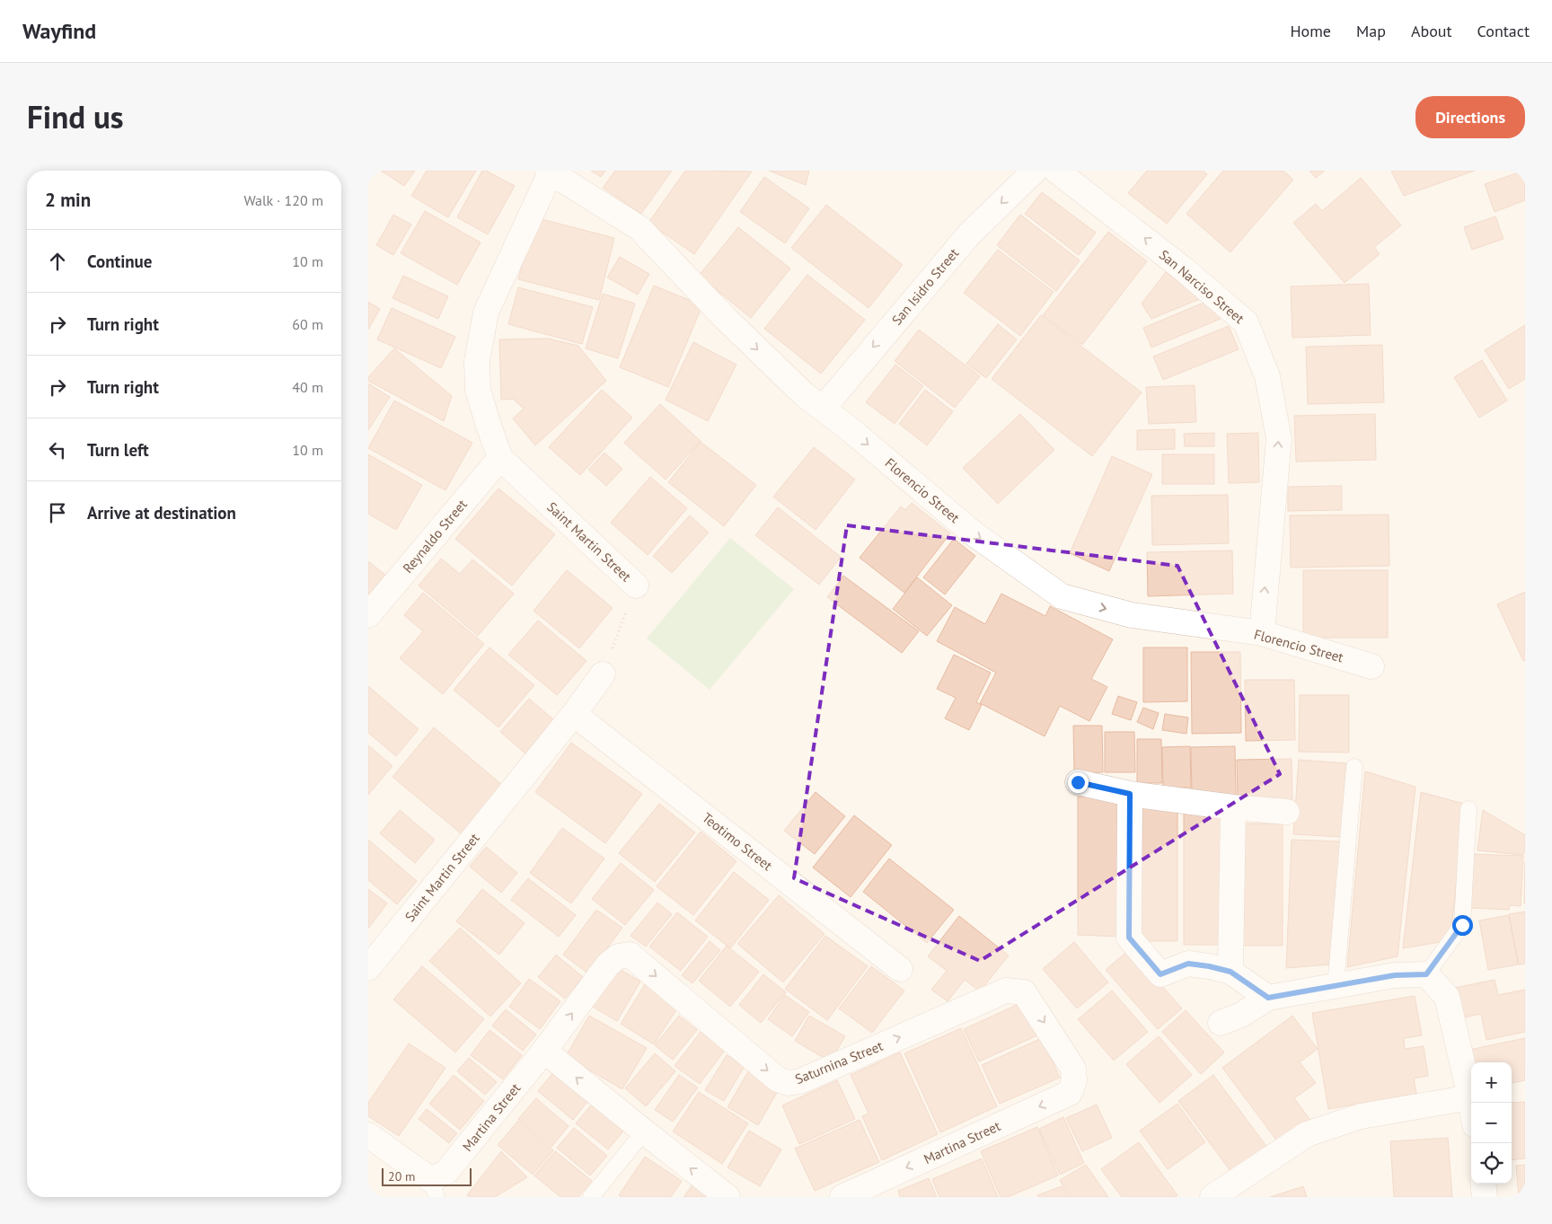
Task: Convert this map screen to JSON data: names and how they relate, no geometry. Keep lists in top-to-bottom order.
{
  "streets": {
    "street": [
      "San Isidro Street",
      "San Narciso Street",
      "Florencio Street",
      "Reynaldo Street",
      "Saint Martin Street",
      "Teotimo Street",
      "Saturnina Street",
      "Martina Street"
    ]
  },
  "crossings": [
    ["San Isidro Street", "Florencio Street"],
    ["San Narciso Street", "Florencio Street"],
    ["Florencio Street", "Saint Martin Street"],
    ["Reynaldo Street", "Saint Martin Street"],
    ["Saint Martin Street", "Teotimo Street"],
    ["Saturnina Street", "Martina Street"]
  ],
  "one_way": ["San Isidro Street", "San Narciso Street", "Florencio Street"],
  "scale_bar": "20 m",
  "page": {
    "header": "Wayfind",
    "nav": [
      "Home",
      "Map",
      "About",
      "Contact"
    ],
    "title": "Find us",
    "buttons": "Directions",
    "heading": ["2 min", "Walk · 120 m"],
    "list": [
      ["Continue", "10 m"],
      ["Turn right", "60 m"],
      ["Turn right", "40 m"],
      ["Turn left", "10 m"],
      "Arrive at destination"
    ],
    "map_buttons": ["+", "−"],
    "scale": "20 m"
  }
}
